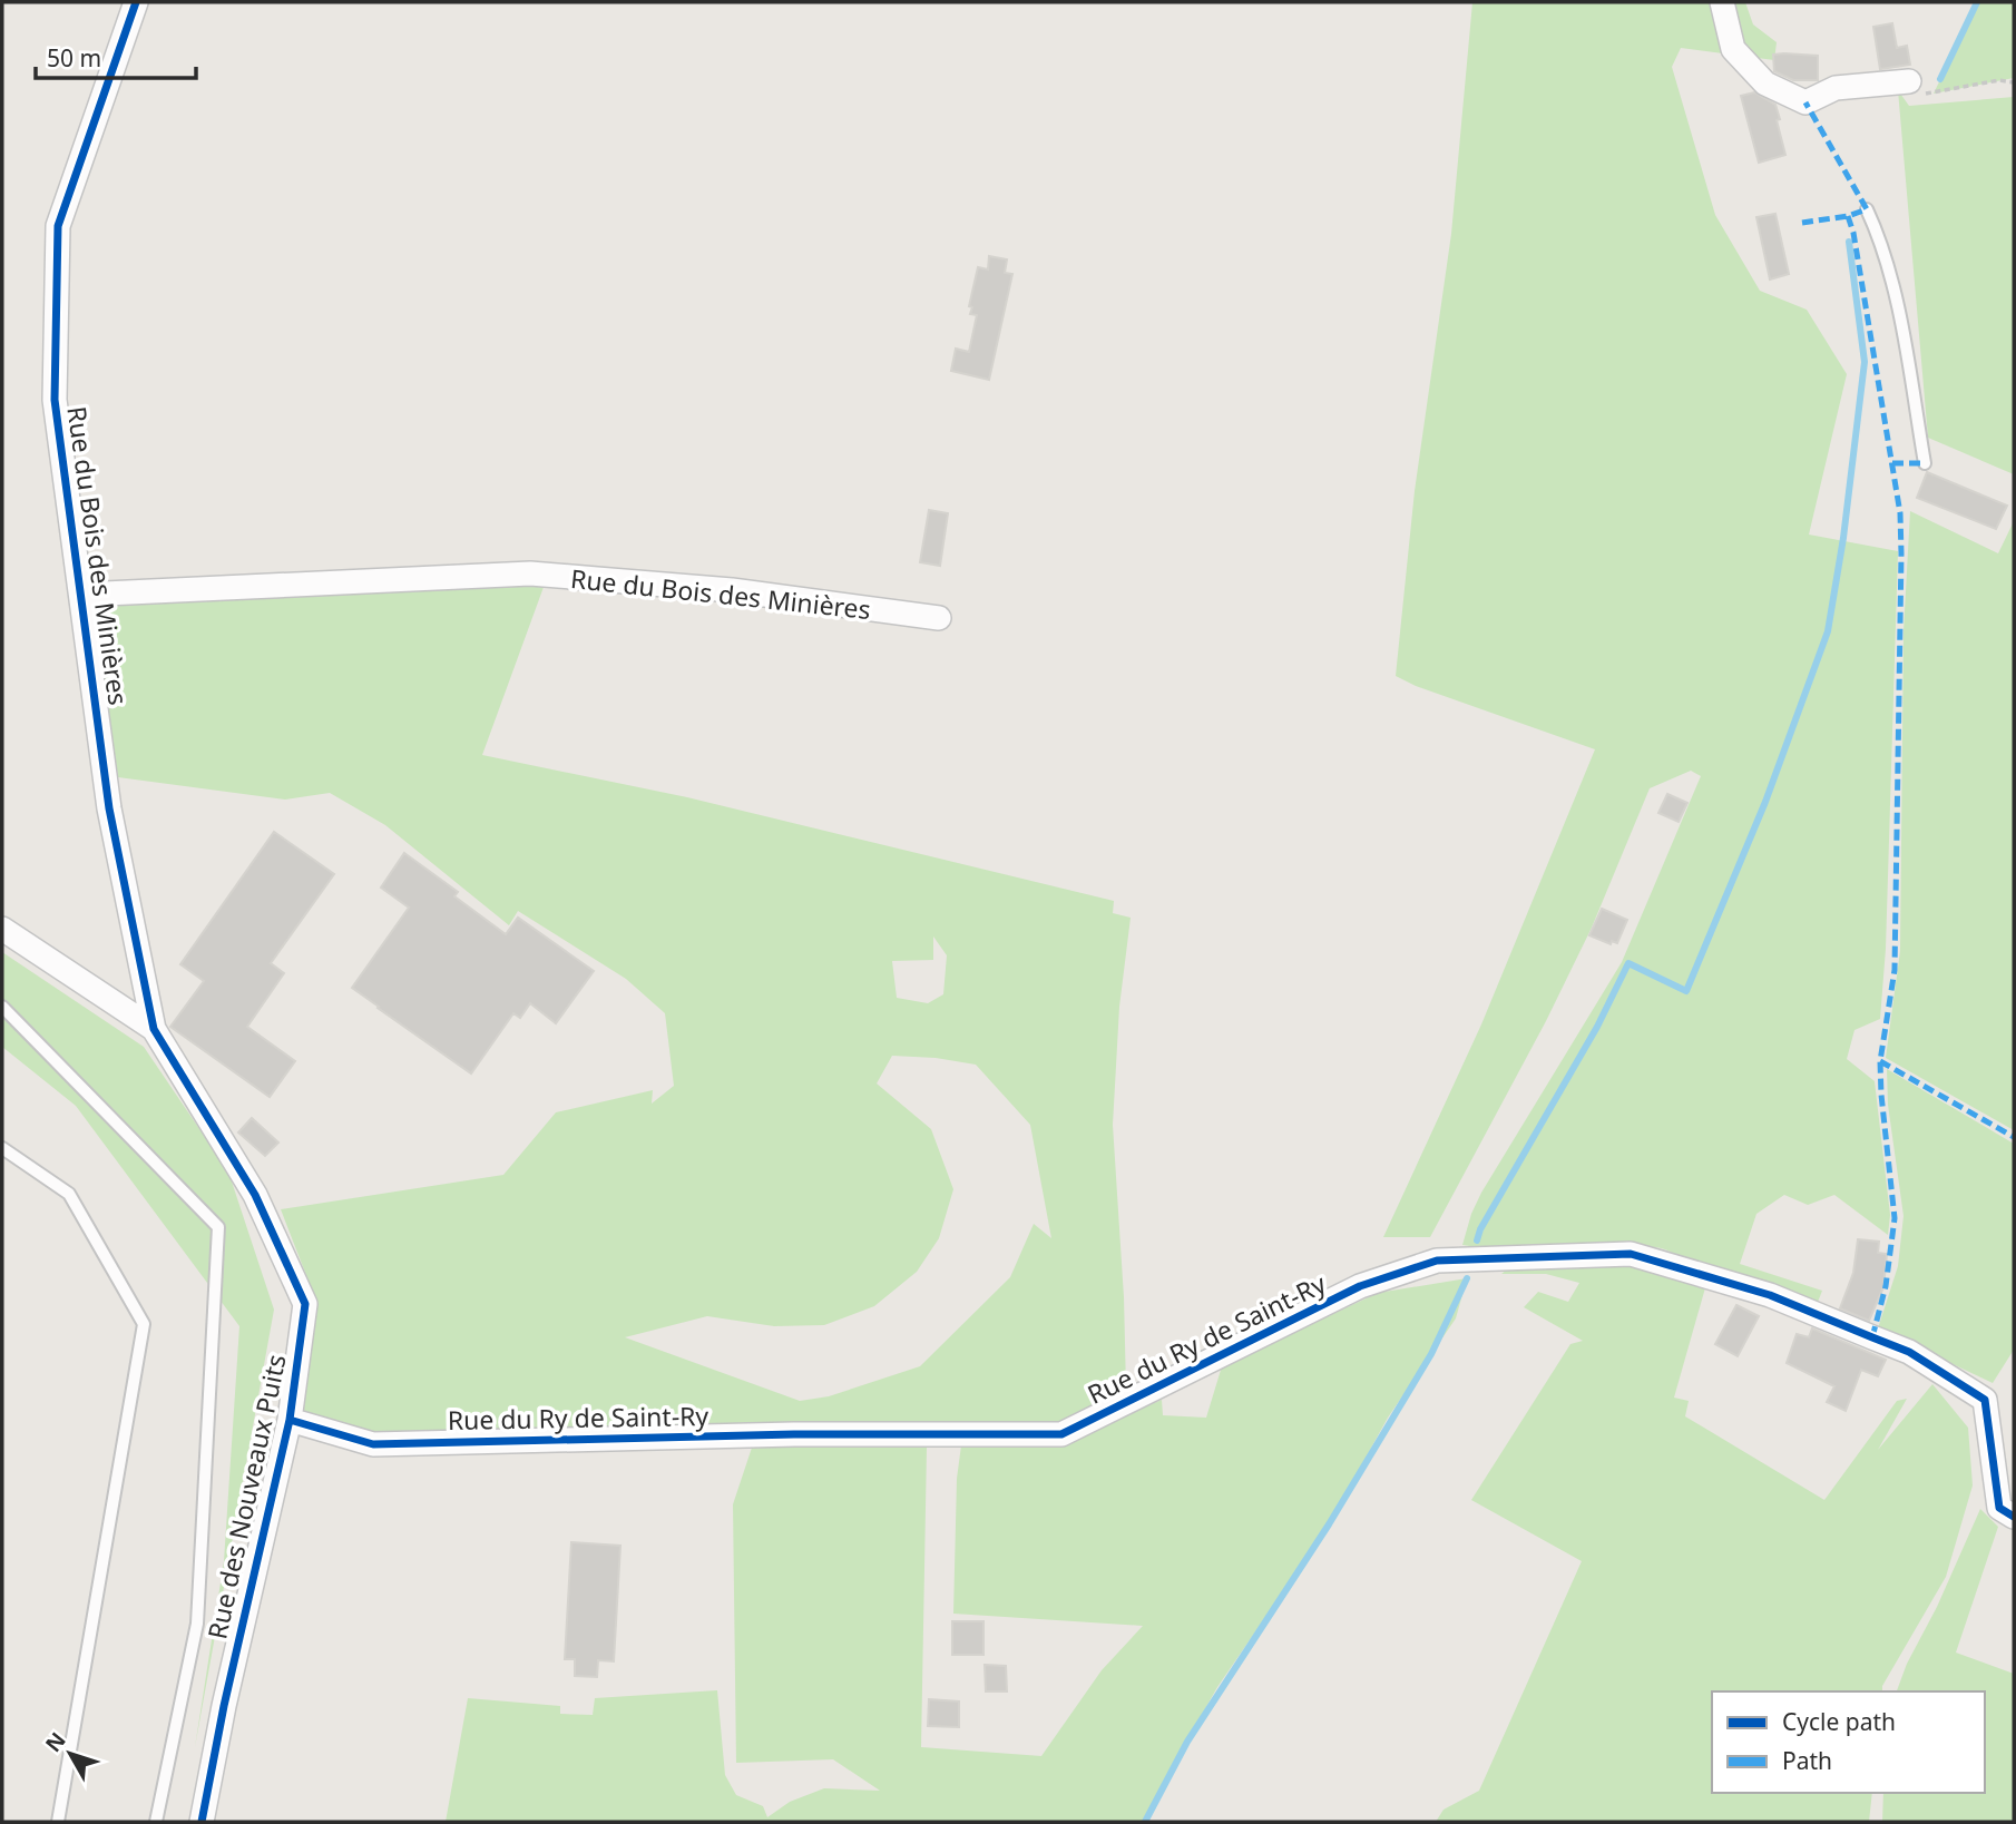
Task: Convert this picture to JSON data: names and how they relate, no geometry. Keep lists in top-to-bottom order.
{
  "streets": {
    "street": ["Rue du Bois des Minières", "Rue du Ry de Saint-Ry", "Rue des Nouveaux Puits"]
  },
  "crossings": [
    ["Rue du Bois des Minières", "Rue des Nouveaux Puits"],
    ["Rue du Ry de Saint-Ry", "Rue des Nouveaux Puits"]
  ],
  "legend": ["Cycle path", "Path"],
  "scale_bar": "50 m",
  "north": "top left"
}
